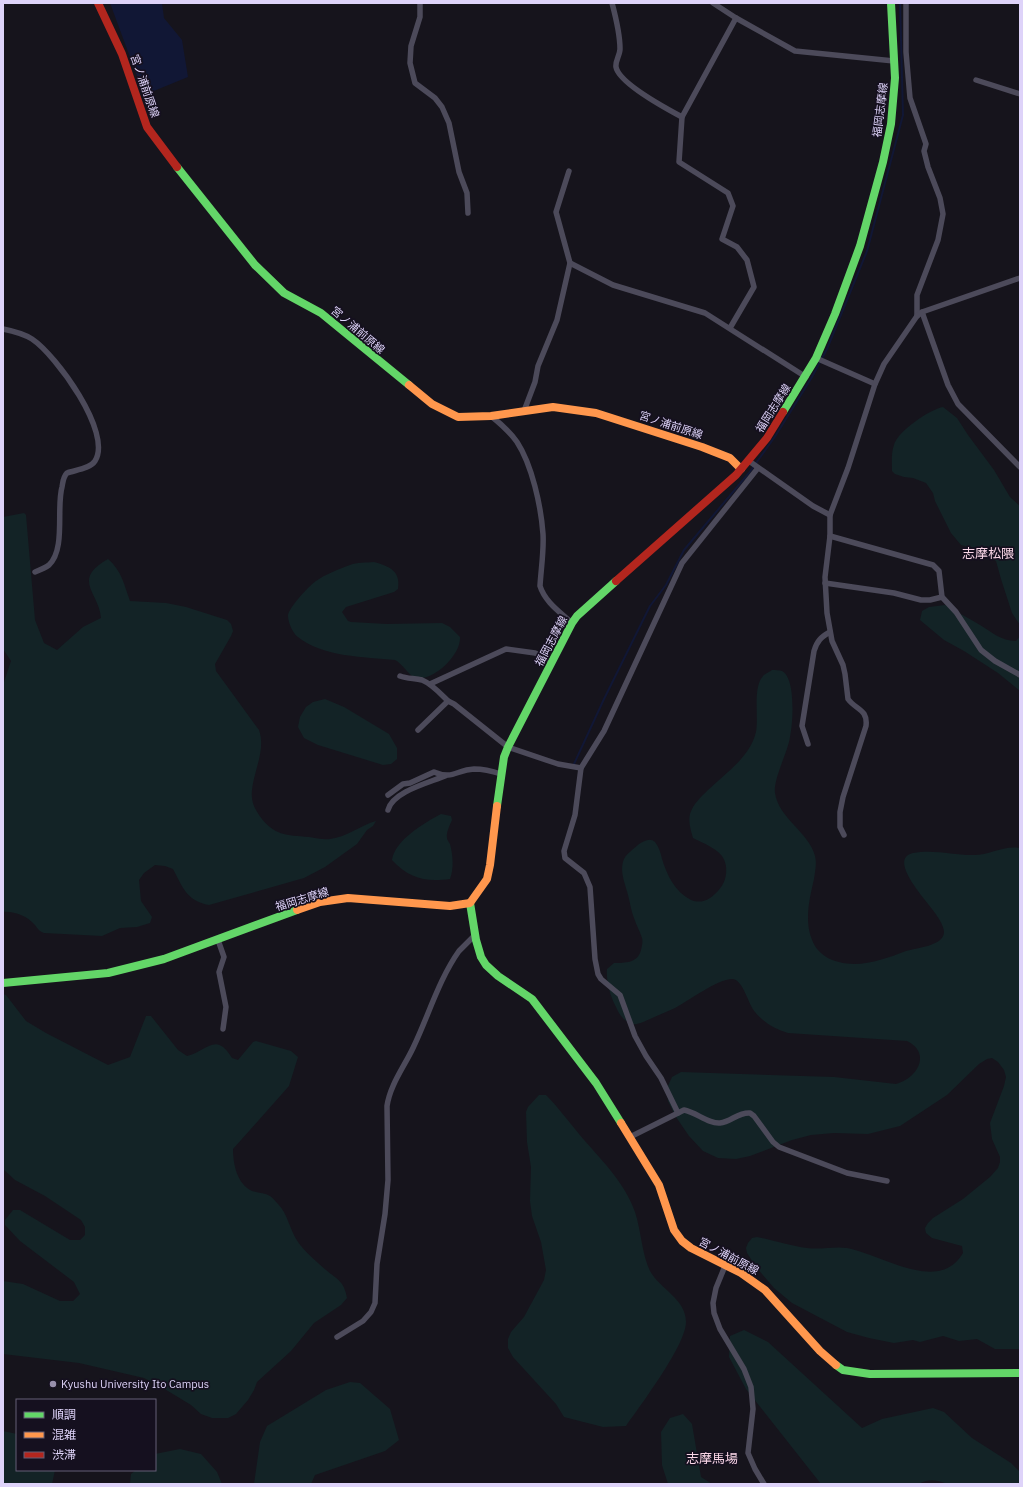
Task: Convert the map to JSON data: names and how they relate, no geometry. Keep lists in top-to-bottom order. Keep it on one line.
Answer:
{"streets":{"main road":["宮ノ浦前原線","福岡志摩線"]},"crossings":[["宮ノ浦前原線","福岡志摩線"]],"districts":["志摩松隈","志摩馬場"],"places":["Kyushu University Ito Campus"],"legend":["順調","混雑","渋滞"]}
